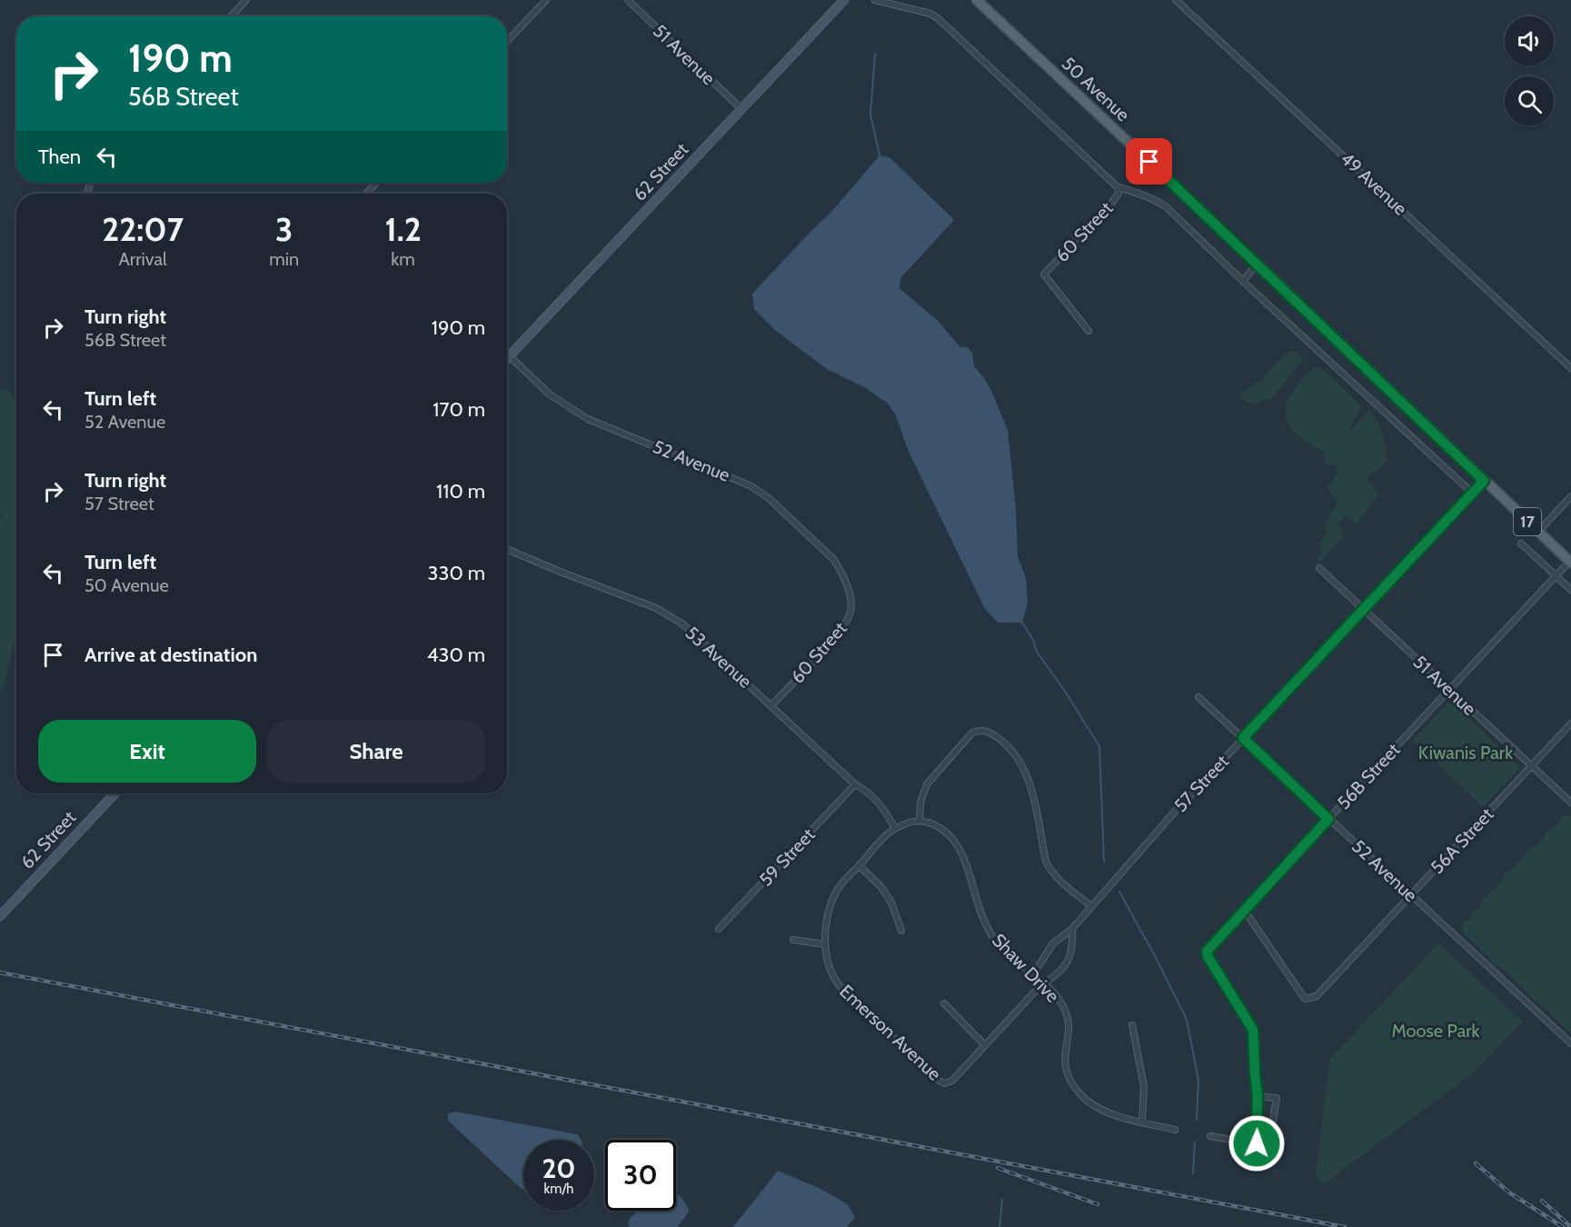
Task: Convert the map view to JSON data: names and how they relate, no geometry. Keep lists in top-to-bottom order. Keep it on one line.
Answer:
{"streets":{"main road":["50 Avenue","62 Street","17"],"street":["51 Avenue","49 Avenue","60 Street","52 Avenue","53 Avenue","56B Street","57 Street","56A Street","59 Street","Shaw Drive","Emerson Avenue"]},"crossings":[["51 Avenue","62 Street"],["51 Avenue","56B Street"],["51 Avenue","57 Street"],["51 Avenue","56A Street"],["50 Avenue","56B Street"],["50 Avenue","57 Street"],["62 Street","52 Avenue"],["60 Street","52 Avenue"],["60 Street","53 Avenue"],["52 Avenue","56B Street"],["52 Avenue","57 Street"],["52 Avenue","56A Street"],["53 Avenue","59 Street"],["53 Avenue","Emerson Avenue"],["56B Street","56A Street"],["57 Street","Shaw Drive"]],"parks":["Kiwanis Park","Moose Park"],"page":{"turn":["190 m","56B Street"],"then":"Then","eta":["22:07","Arrival","3","min","1.2","km"],"list":[{"name":"Turn right","note":"56B Street","value":"190 m"},{"name":"Turn left","note":"52 Avenue","value":"170 m"},{"name":"Turn right","note":"57 Street","value":"110 m"},{"name":"Turn left","note":"50 Avenue","value":"330 m"},{"name":"Arrive at destination","value":"430 m"}],"buttons":["Exit","Share"],"speed":"20 km/h","limit":"30"}}
